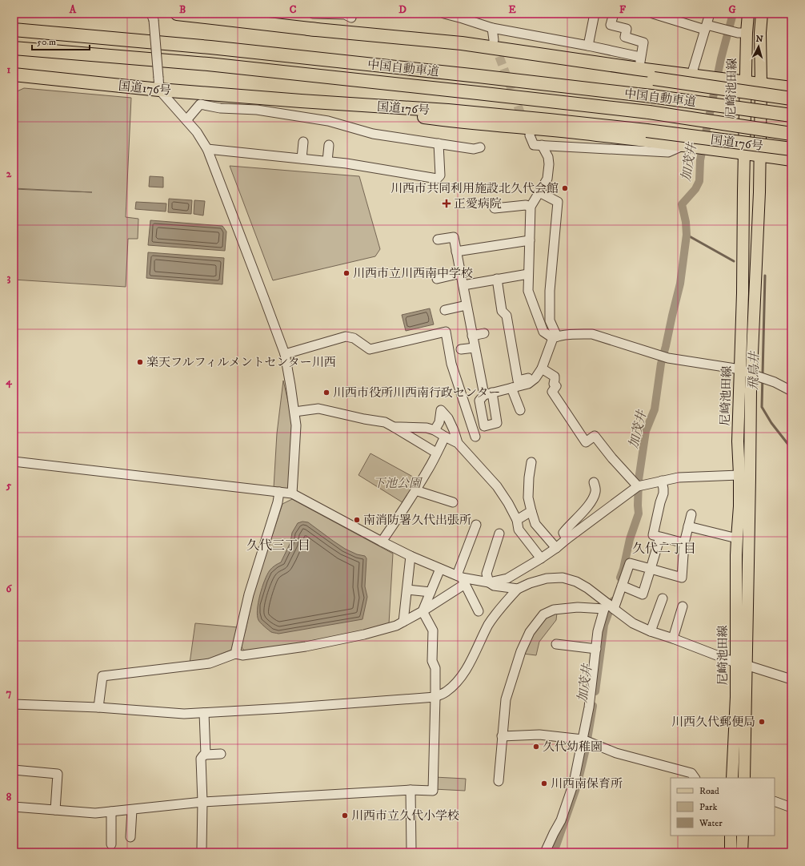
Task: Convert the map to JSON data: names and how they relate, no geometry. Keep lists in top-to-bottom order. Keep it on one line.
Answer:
{"streets":{"highway":["中国自動車道","国道176号"],"main road":["尼崎池田線"]},"districts":["久代三丁目","久代二丁目"],"water":["加茂井","飛鳥井"],"parks":["下池公園"],"places":{"other":["川西市共同利用施設北久代会館","川西市立川西南中学校","楽天フルフィルメントセンター川西","川西市役所川西南行政センター","南消防署久代出張所","川西久代郵便局","久代幼稚園","川西南保育所","川西市立久代小学校"],"health":["正愛病院"]},"legend":["Road","Park","Water"],"scale_bar":"50 m","north":"top","grid":{"columns":["A","B","C","D","E","F","G"],"rows":["1","2","3","4","5","6","7","8"]}}
